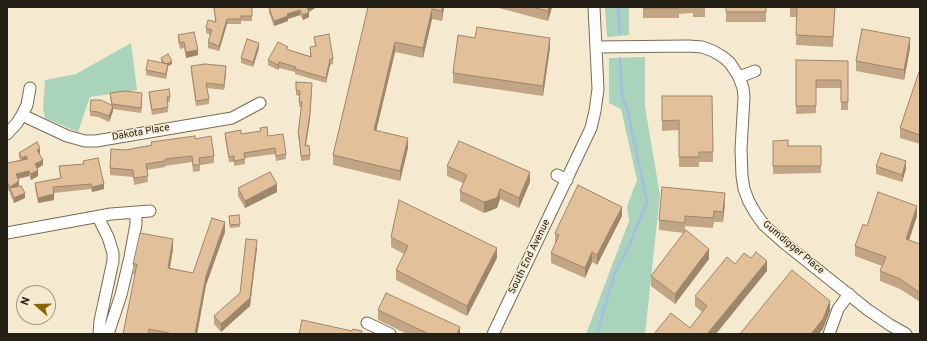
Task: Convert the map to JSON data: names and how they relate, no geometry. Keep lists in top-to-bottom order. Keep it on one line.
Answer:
{"streets":{"street":["Dakota Place","Gumdigger Place","South End Avenue"]},"crossings":[["Gumdigger Place","South End Avenue"]],"north":"left"}
